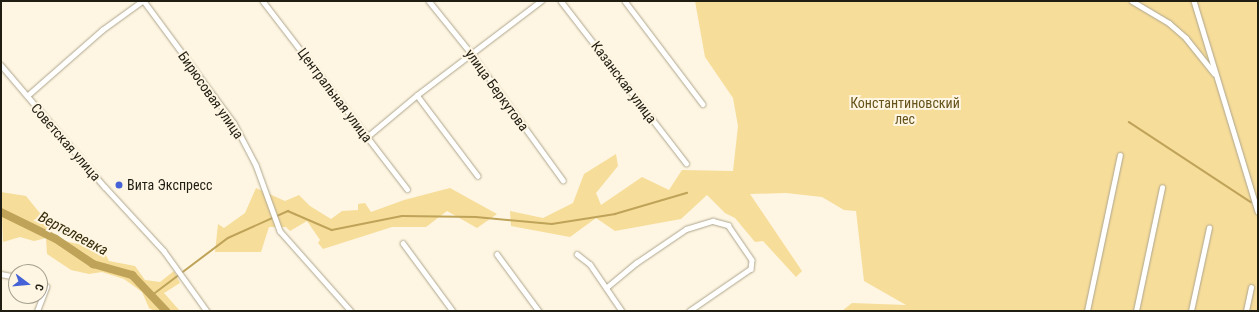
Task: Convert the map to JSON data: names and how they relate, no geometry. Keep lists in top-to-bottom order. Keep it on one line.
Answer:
{"streets":{"street":["Казанская улица","улица Беркутова","Бирюсовая улица","Центральная улица","Советская улица"]},"water":["Вертелеевка"],"parks":["Константиновский лес"],"places":["Вита Экспресс"],"north":"right"}
